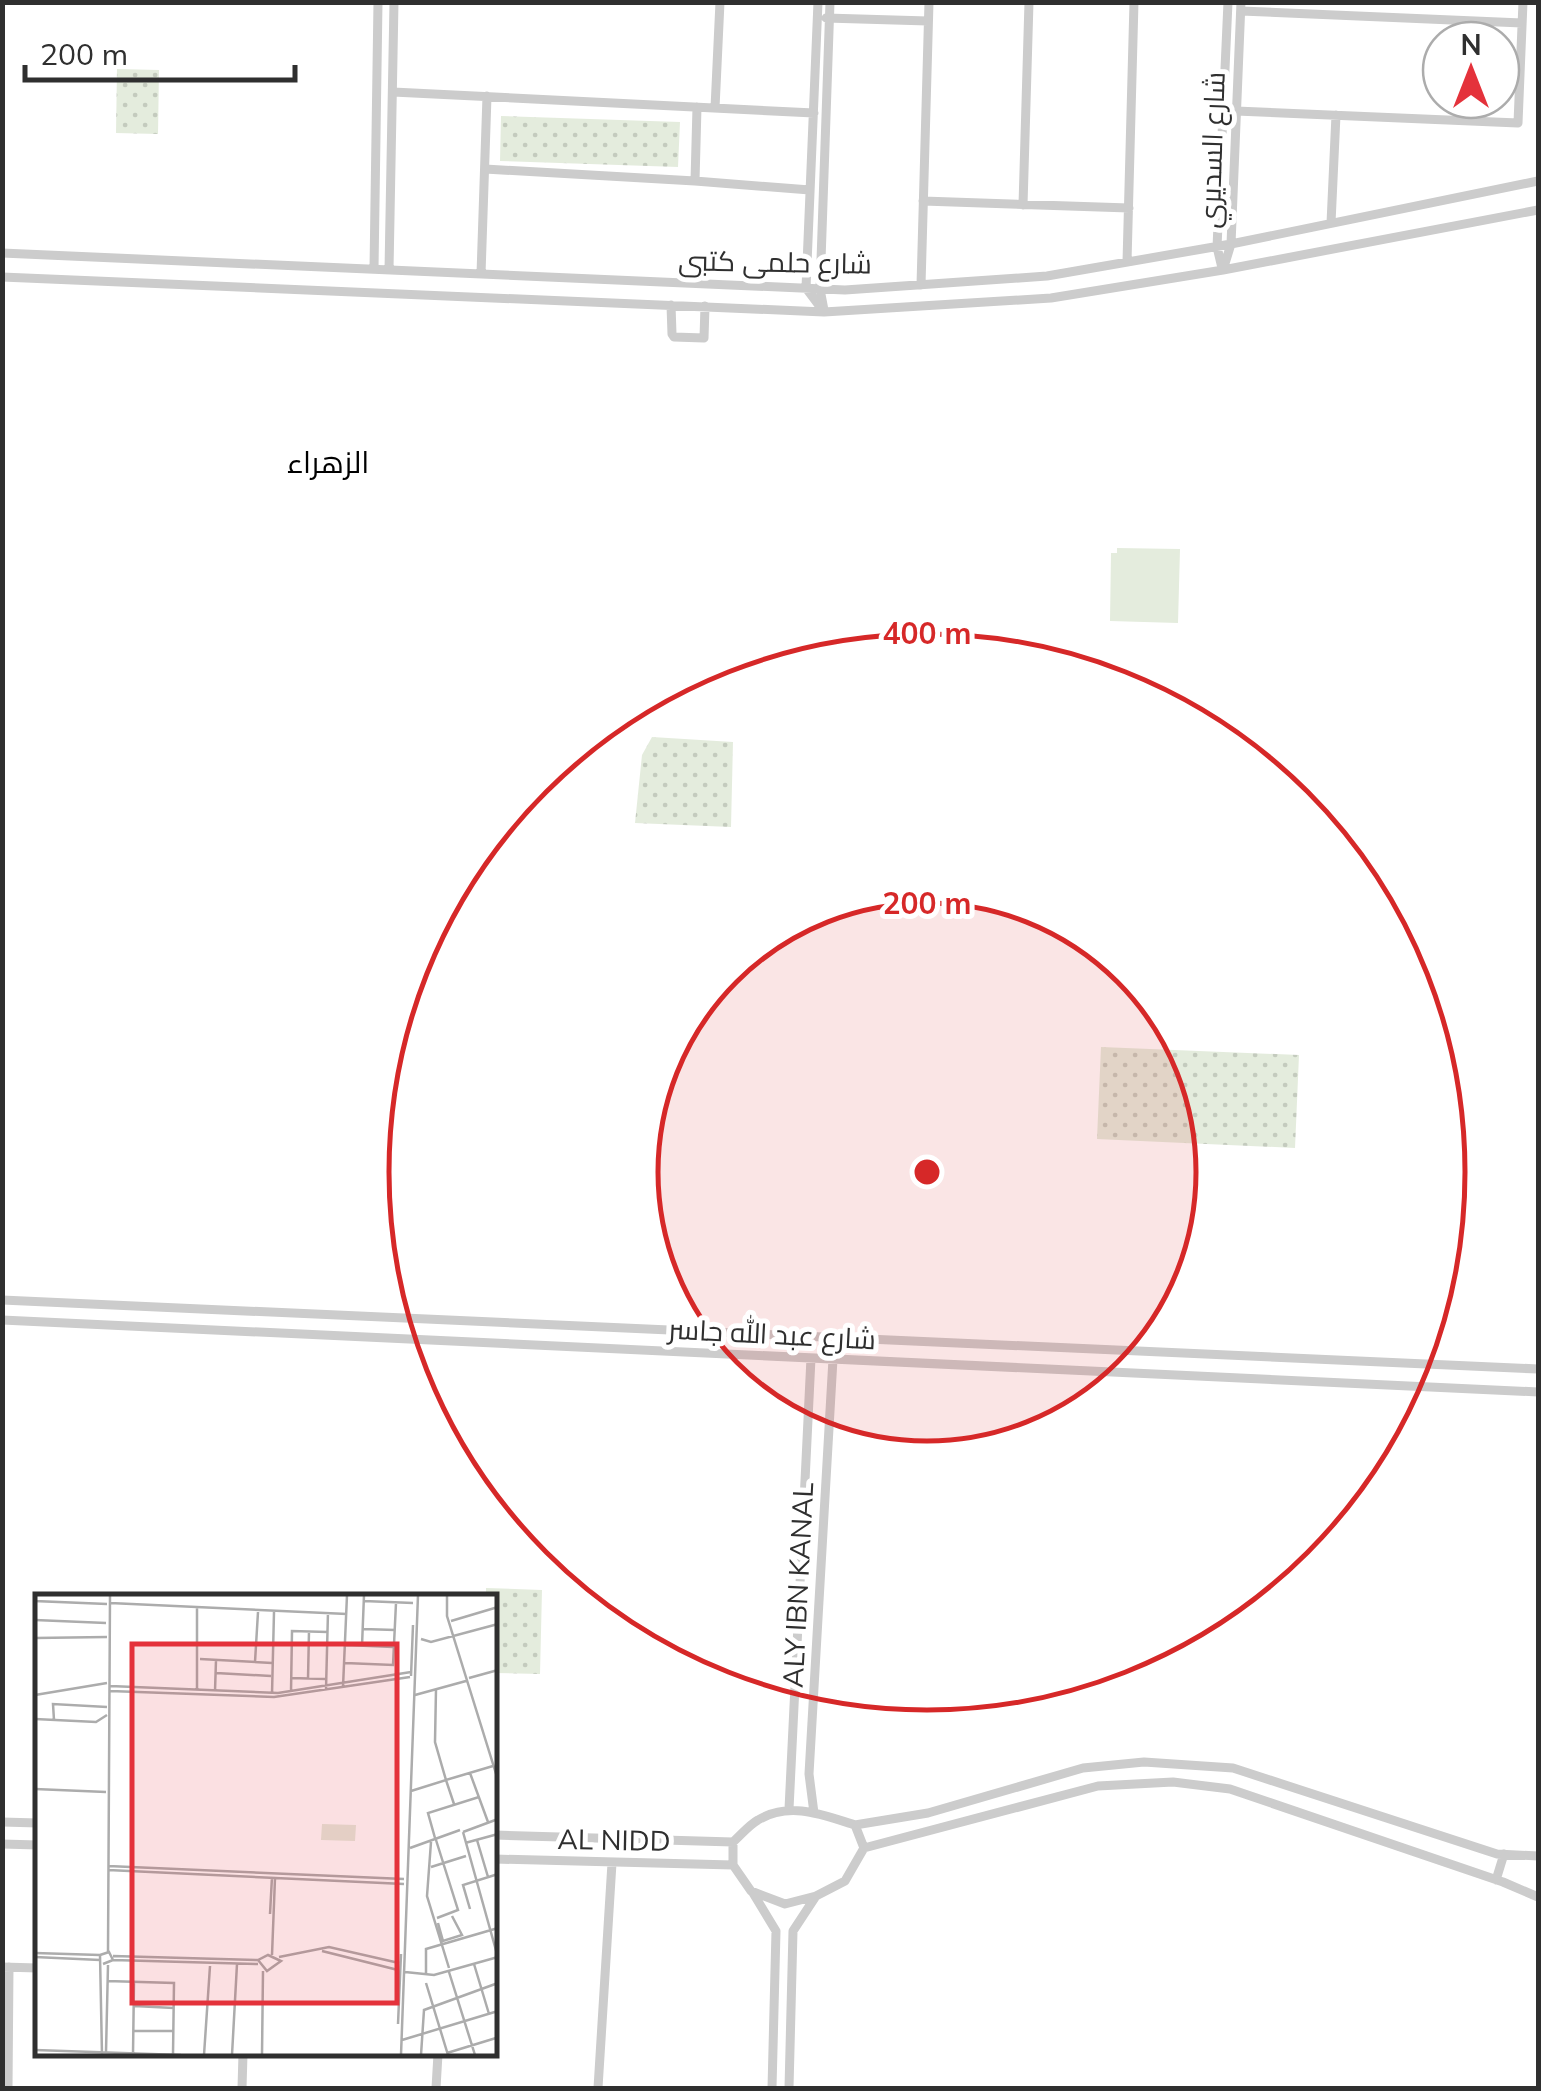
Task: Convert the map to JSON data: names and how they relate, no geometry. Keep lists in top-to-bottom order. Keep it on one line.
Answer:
{"streets":{"street":["شارع السديري","شارع حلمى كتبى","شارع عبد الله جاسر","ALY IBN KANAL","AL NIDD"]},"crossings":[["شارع السديري","شارع حلمى كتبى"],["شارع عبد الله جاسر","ALY IBN KANAL"],["ALY IBN KANAL","AL NIDD"]],"districts":["الزهراء"],"scale_bar":"200 m","north":"top","rings":["400 m","200 m"]}
